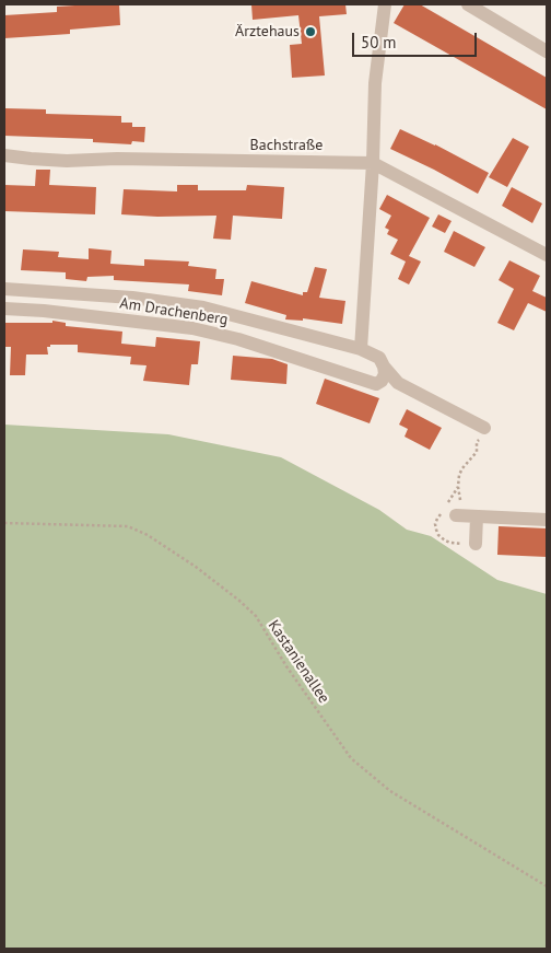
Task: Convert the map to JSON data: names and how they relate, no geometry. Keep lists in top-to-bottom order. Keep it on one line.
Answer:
{"streets":{"street":["Bachstraße","Am Drachenberg"],"path":["Kastanienallee"]},"places":["Ärztehaus"],"scale_bar":"50 m"}
